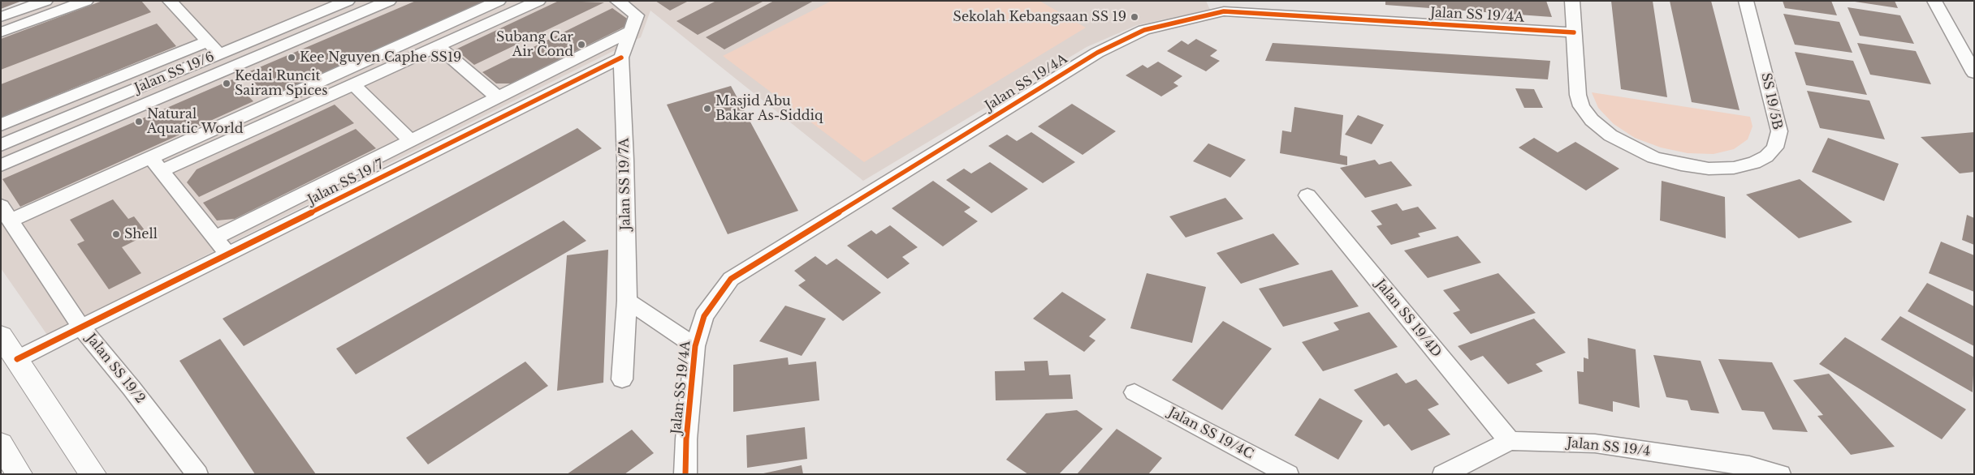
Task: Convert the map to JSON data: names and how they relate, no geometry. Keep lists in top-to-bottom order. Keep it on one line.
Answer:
{"streets":{"street":["Jalan SS 19/4A","Jalan SS 19/6","SS 19/5B","Jalan SS 19/7","Jalan SS 19/7A","Jalan SS 19/4D","Jalan SS 19/2","Jalan SS 19/4C","Jalan SS 19/4"]},"crossings":[["Jalan SS 19/4A","SS 19/5B"],["Jalan SS 19/7","Jalan SS 19/7A"],["Jalan SS 19/7","Jalan SS 19/2"],["Jalan SS 19/4D","Jalan SS 19/4"]],"places":["Sekolah Kebangsaan SS 19","Subang Car Air Cond","Kee Nguyen Caphe SS19","Kedai Runcit Sairam Spices","Masjid Abu Bakar As-Siddiq","Natural Aquatic World","Shell"]}
